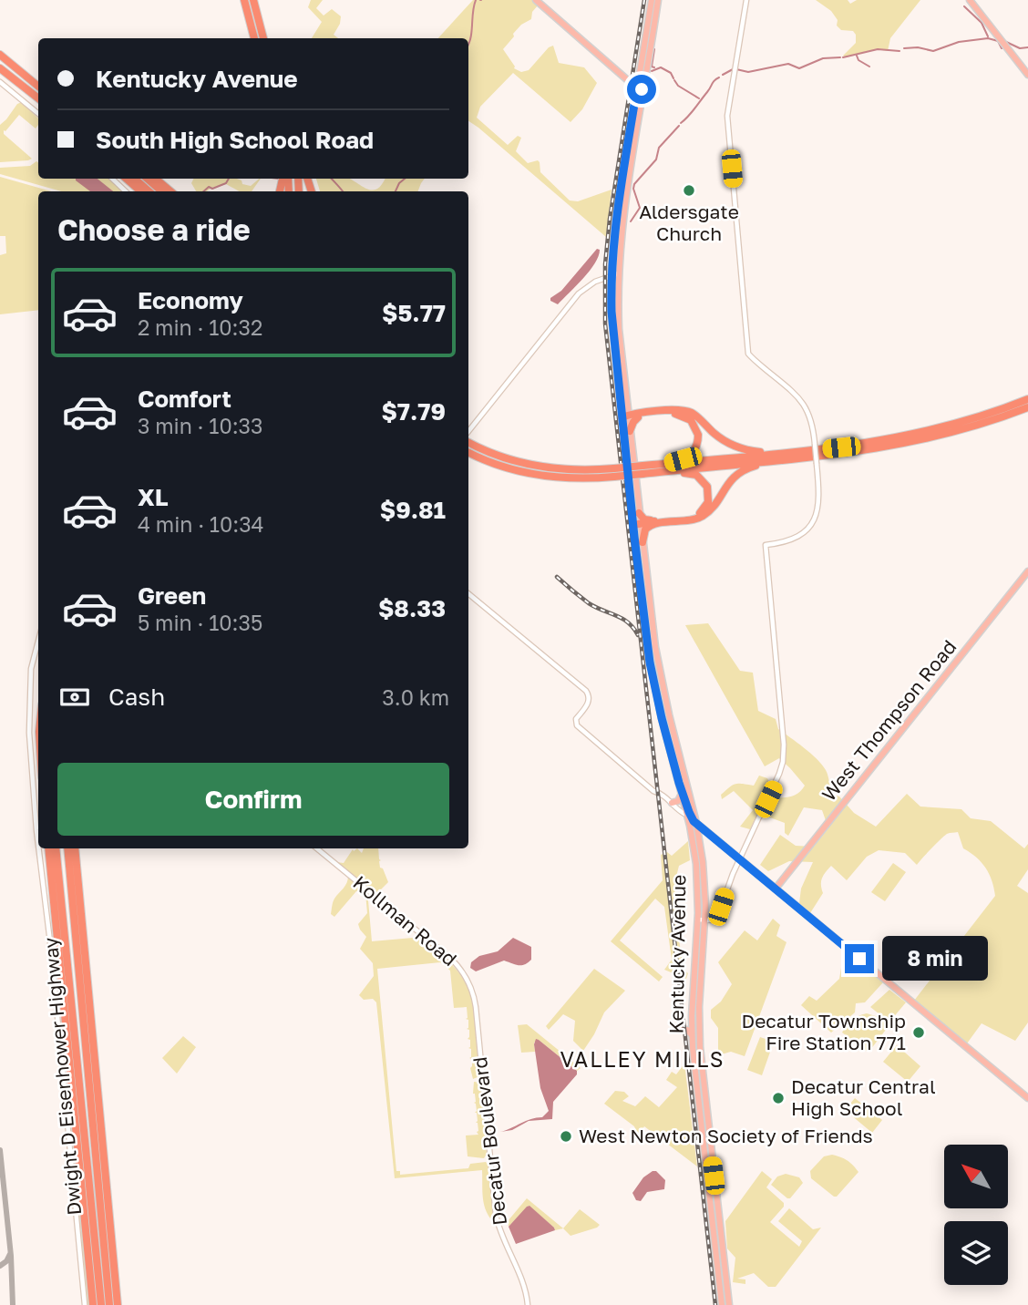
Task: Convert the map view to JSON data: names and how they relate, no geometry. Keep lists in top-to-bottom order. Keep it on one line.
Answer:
{"streets":{"highway":["Dwight D Eisenhower Highway"],"main road":["West Thompson Road","Kentucky Avenue"],"street":["Kollman Road","Decatur Boulevard"]},"crossings":[["Kollman Road","Decatur Boulevard"]],"districts":["VALLEY MILLS"],"places":["Aldersgate Church","Decatur Township Fire Station 771","Decatur Central High School","West Newton Society of Friends"],"north":"top left","page":{"banner":["Kentucky Avenue","South High School Road"],"heading":"Choose a ride","list":[{"name":"Economy","note":"2 min · 10:32","value":"$5.77"},{"name":"Comfort","note":"3 min · 10:33","value":"$7.79"},{"name":"XL","note":"4 min · 10:34","value":"$9.81"},{"name":"Green","note":"5 min · 10:35","value":"$8.33"}],"pay":["Cash","3.0 km"],"buttons":"Confirm","bubble":"8 min"}}
